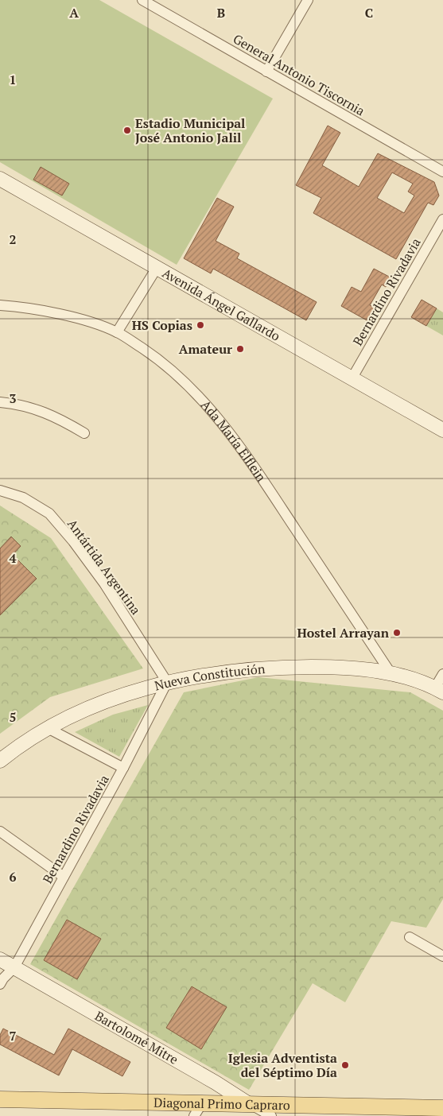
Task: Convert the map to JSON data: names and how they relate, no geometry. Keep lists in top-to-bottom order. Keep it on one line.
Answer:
{"streets":{"main road":["Diagonal Primo Capraro"],"street":["General Antonio Tiscornia","Bernardino Rivadavia","Avenida Ángel Gallardo","Ada María Elflein","Antártida Argentina","Nueva Constitución","Bartolomé Mitre"]},"crossings":[["Bernardino Rivadavia","Avenida Ángel Gallardo"],["Bernardino Rivadavia","Antártida Argentina"],["Bernardino Rivadavia","Nueva Constitución"],["Bernardino Rivadavia","Bartolomé Mitre"],["Ada María Elflein","Nueva Constitución"],["Antártida Argentina","Nueva Constitución"],["Bartolomé Mitre","Diagonal Primo Capraro"]],"places":["Estadio Municipal José Antonio Jalil","HS Copias","Amateur","Hostel Arrayan","Iglesia Adventista del Séptimo Día"],"grid":{"columns":["A","B","C"],"rows":["1","2","3","4","5","6","7"]}}
